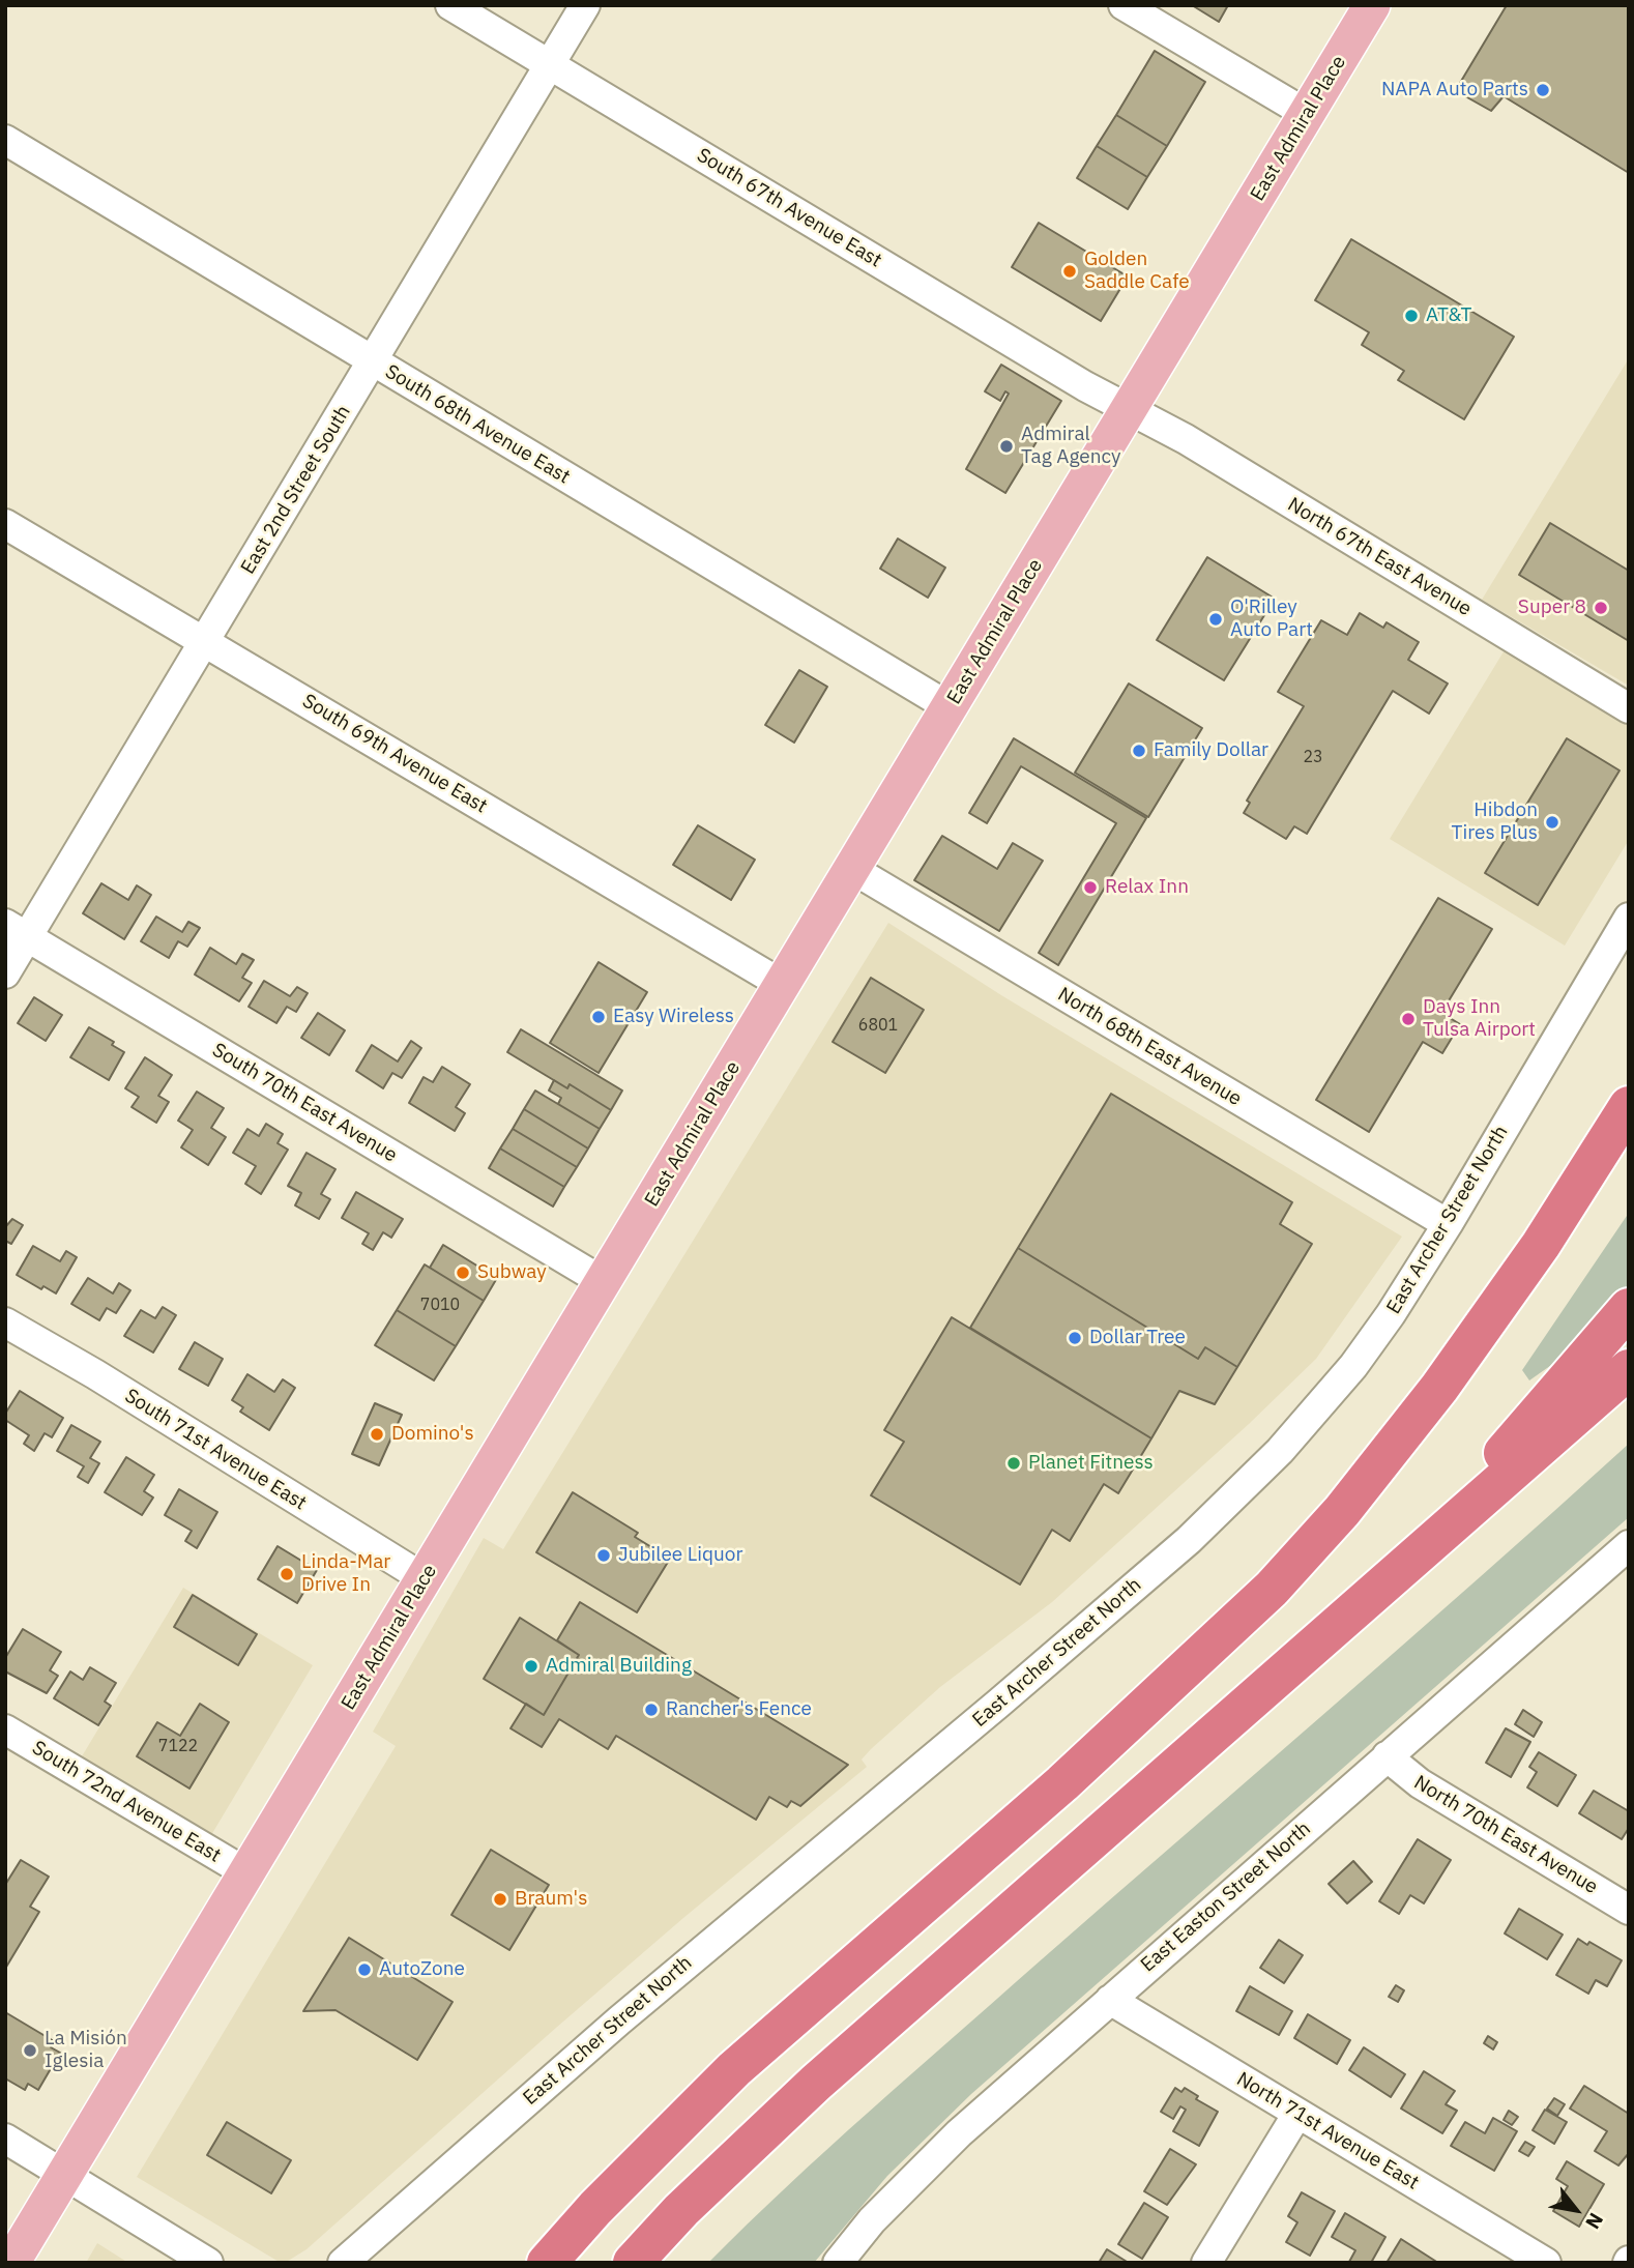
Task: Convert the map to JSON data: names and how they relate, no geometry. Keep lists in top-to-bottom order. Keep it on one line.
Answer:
{"streets":{"main road":["East Admiral Place"],"street":["South 67th Avenue East","South 68th Avenue East","East 2nd Street South","North 67th East Avenue","South 69th Avenue East","North 68th East Avenue","South 70th East Avenue","East Archer Street North","South 71st Avenue East","South 72nd Avenue East","North 70th East Avenue","East Easton Street North","North 71st Avenue East"]},"crossings":[["East Admiral Place","South 67th Avenue East"],["East Admiral Place","South 68th Avenue East"],["East Admiral Place","North 67th East Avenue"],["East Admiral Place","South 69th Avenue East"],["East Admiral Place","North 68th East Avenue"],["East Admiral Place","South 70th East Avenue"],["East Admiral Place","South 71st Avenue East"],["East Admiral Place","South 72nd Avenue East"],["South 67th Avenue East","East 2nd Street South"],["South 67th Avenue East","North 67th East Avenue"],["South 68th Avenue East","East 2nd Street South"],["East 2nd Street South","South 69th Avenue East"],["East 2nd Street South","South 70th East Avenue"],["North 68th East Avenue","East Archer Street North"],["North 70th East Avenue","East Easton Street North"],["East Easton Street North","North 71st Avenue East"]],"places":["NAPA Auto Parts","Golden Saddle Cafe","AT&T","Admiral Tag Agency","Super 8","O'Rilley Auto Part","Family Dollar","Hibdon Tires Plus","Relax Inn","Easy Wireless","Days Inn Tulsa Airport","Subway","Dollar Tree","Domino's","Planet Fitness","Jubilee Liquor","Linda-Mar Drive In","Admiral Building","Rancher's Fence","Braum's","AutoZone","La Misión Iglesia"],"house_numbers":["23","6801","7010","7122"],"north":"bottom right"}
